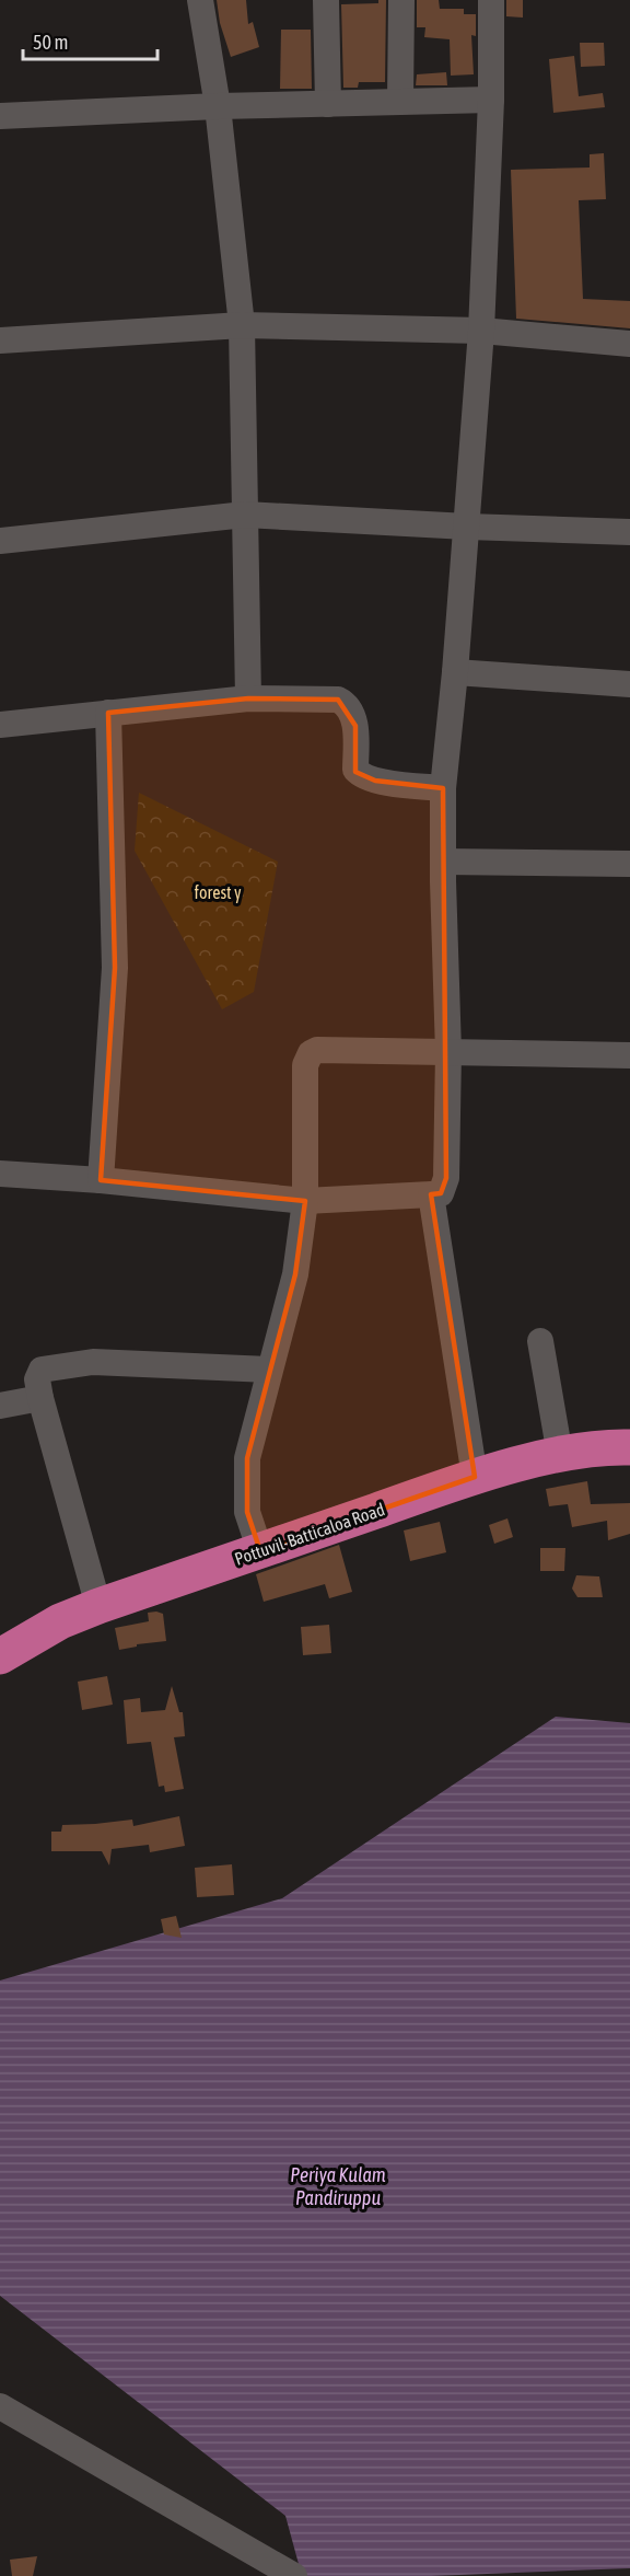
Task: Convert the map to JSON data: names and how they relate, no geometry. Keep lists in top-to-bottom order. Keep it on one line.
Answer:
{"streets":{"highway":["Pottuvil-Batticaloa Road"]},"water":["Periya Kulam Pandiruppu"],"parks":["forest y"],"scale_bar":"50 m"}
